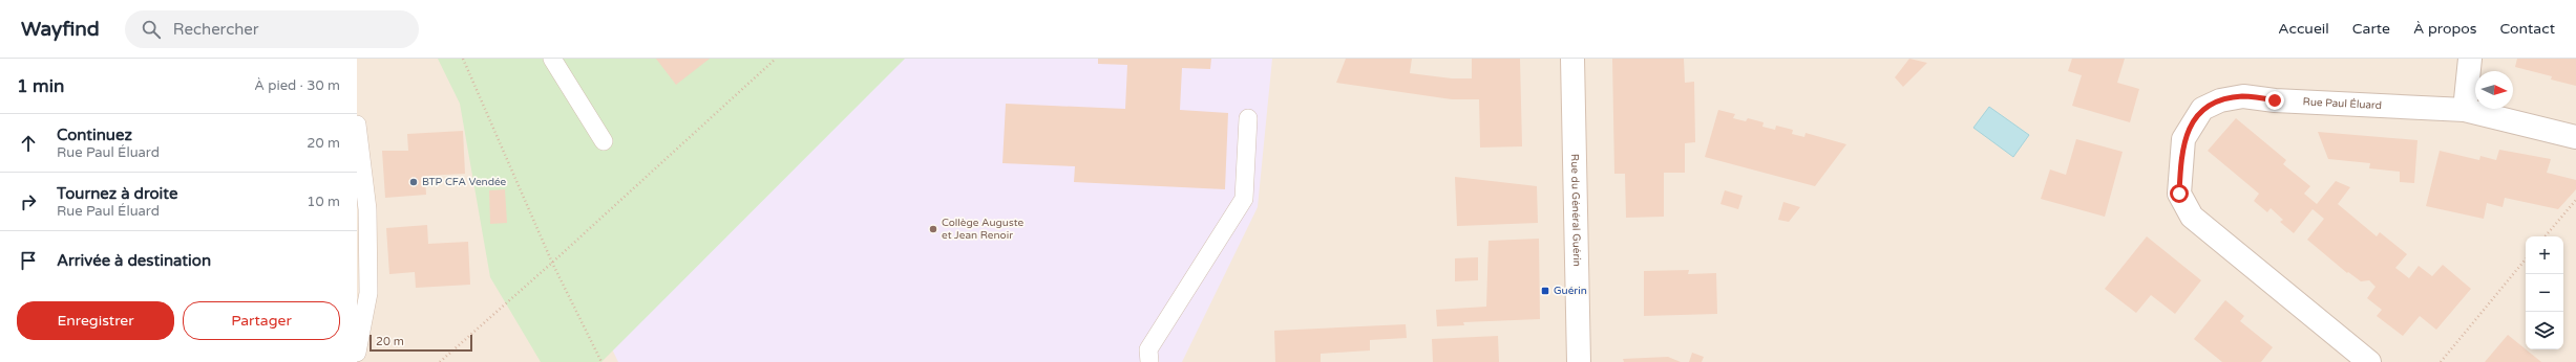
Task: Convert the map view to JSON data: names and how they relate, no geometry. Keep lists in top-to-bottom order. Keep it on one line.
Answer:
{"streets":{"street":["Rue Paul Éluard","Rue du Général Guérin"]},"places":{"other":["BTP CFA Vendée","Collège Auguste et Jean Renoir"],"transit":["Guérin"]},"scale_bar":"20 m","north":"right","page":{"header":"Wayfind","search":"Rechercher","nav":["Accueil","Carte","À propos","Contact"],"heading":["1 min","À pied · 30 m"],"list":[["Continuez","Rue Paul Éluard","20 m"],["Tournez à droite","Rue Paul Éluard","10 m"],"Arrivée à destination"],"map_buttons":["+","−"],"buttons":["Enregistrer","Partager"],"scale":"20 m"}}
